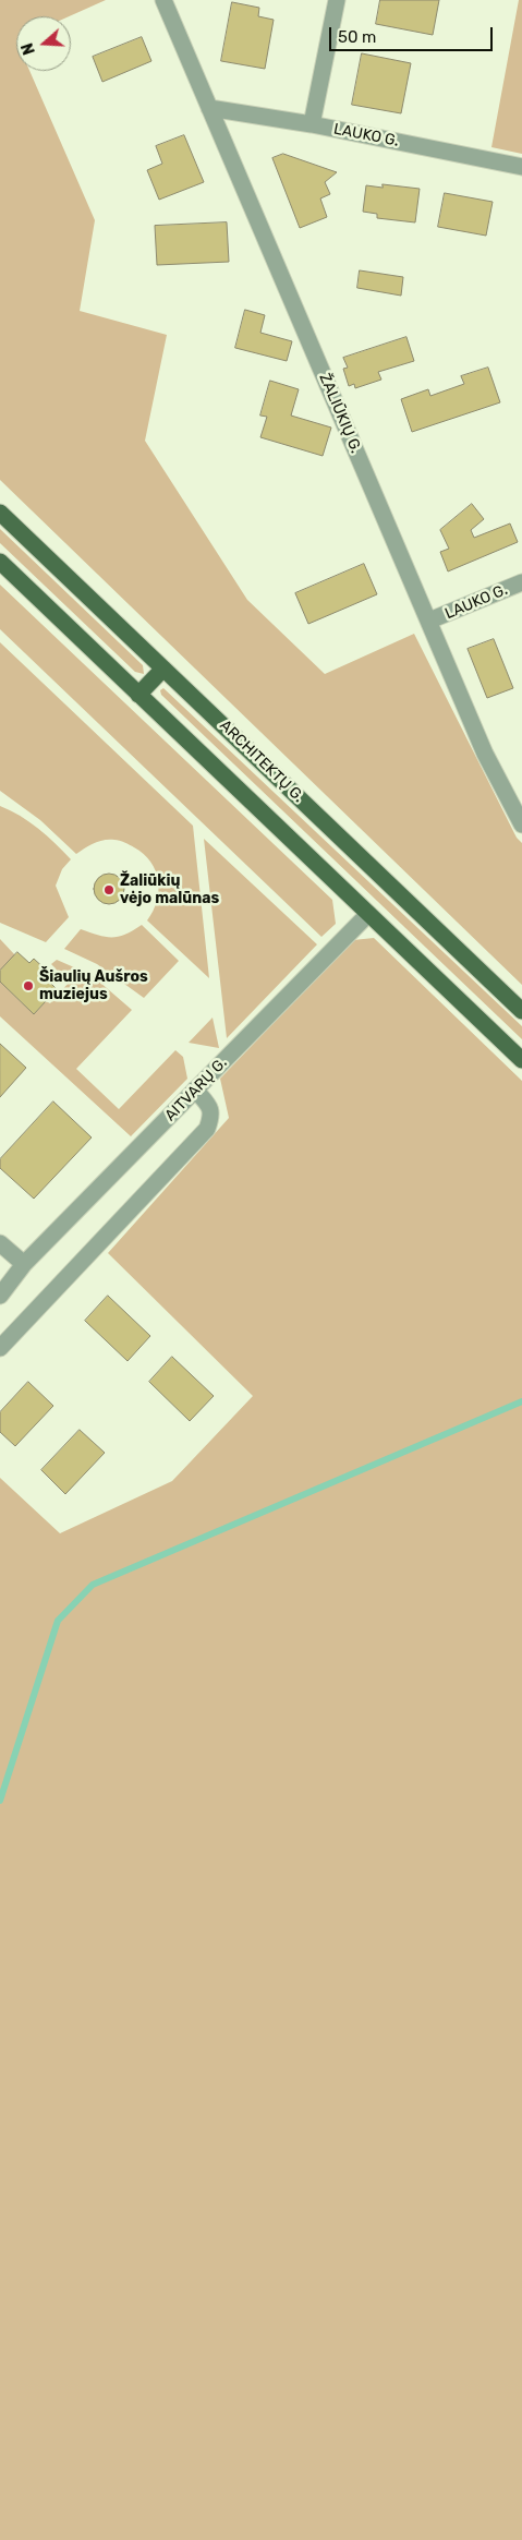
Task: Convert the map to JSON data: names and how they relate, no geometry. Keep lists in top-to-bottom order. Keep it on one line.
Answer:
{"streets":{"main road":["ARCHITEKTŲ G."],"street":["LAUKO G.","ŽALIŪKIŲ G.","AITVARŲ G."]},"crossings":[["LAUKO G.","ŽALIŪKIŲ G."]],"places":["Žaliūkių vėjo malūnas","Šiaulių Aušros muziejus"],"scale_bar":"50 m","north":"left"}
